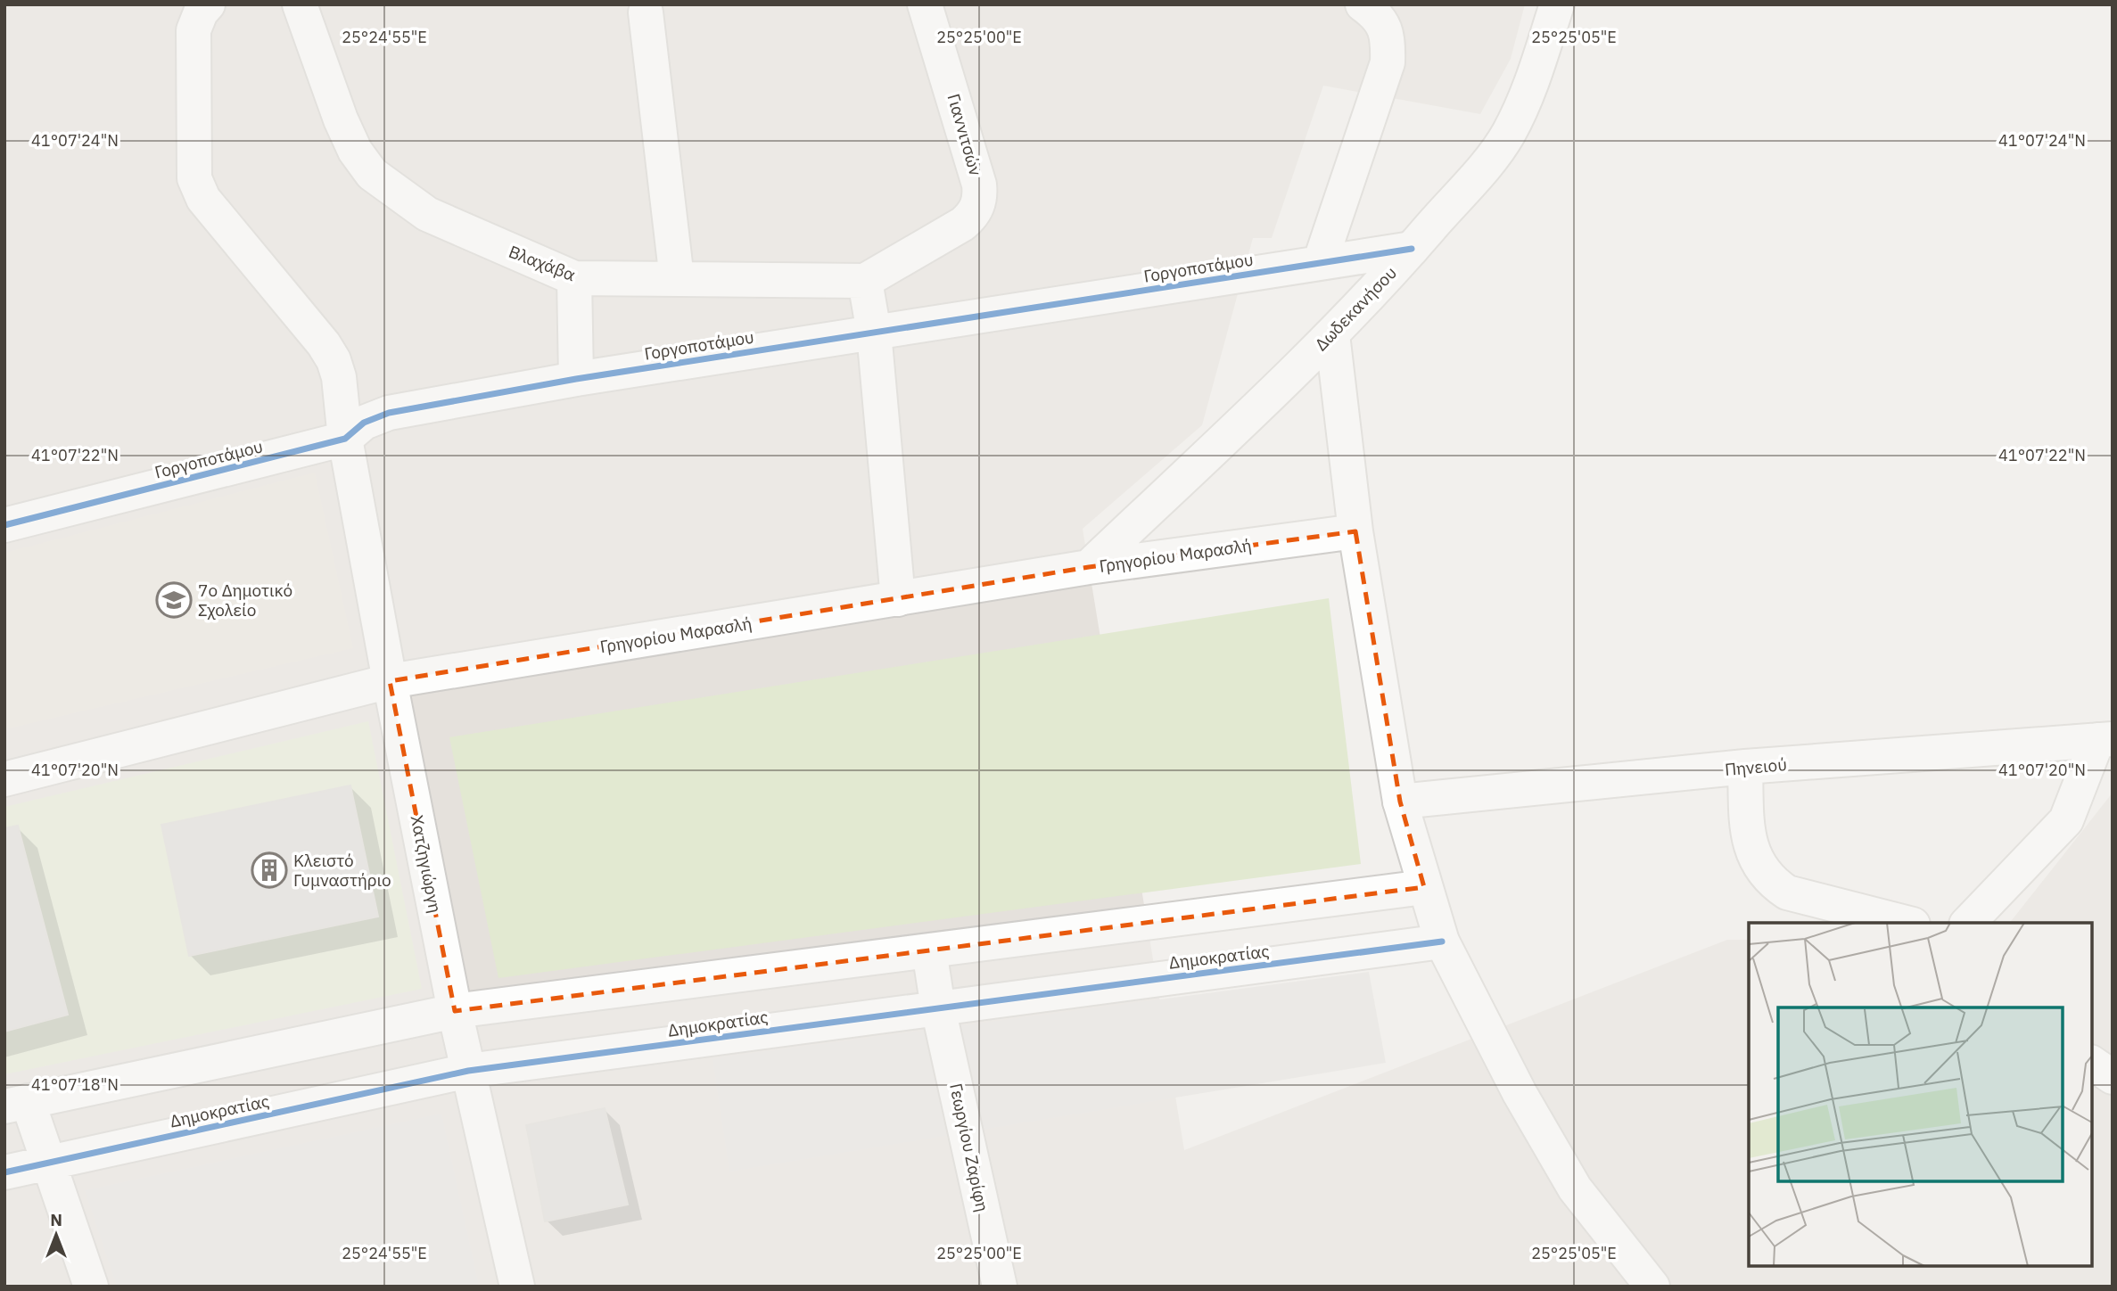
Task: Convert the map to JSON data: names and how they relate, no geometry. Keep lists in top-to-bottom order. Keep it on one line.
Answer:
{"streets":{"street":["Γιαννιτσών","Βλαχάβα","Γοργοποτάμου","Δωδεκανήσου","Γρηγορίου Μαρασλή","Πηνειού","Χατζηγιώργη","Δημοκρατίας","Γεωργίου Ζαρίφη"]},"crossings":[["Γιαννιτσών","Βλαχάβα"],["Γοργοποτάμου","Δωδεκανήσου"],["Γοργοποτάμου","Χατζηγιώργη"],["Δωδεκανήσου","Γρηγορίου Μαρασλή"],["Γρηγορίου Μαρασλή","Χατζηγιώργη"],["Χατζηγιώργη","Δημοκρατίας"],["Δημοκρατίας","Γεωργίου Ζαρίφη"]],"places":{"school or university":["7ο Δημοτικό Σχολείο"],"building":["Κλειστό Γυμναστήριο"]},"north":"top","coordinates":["25°24'55\"E","25°25'00\"E","25°25'05\"E","41°07'24\"N","41°07'22\"N","41°07'20\"N","41°07'18\"N"]}
